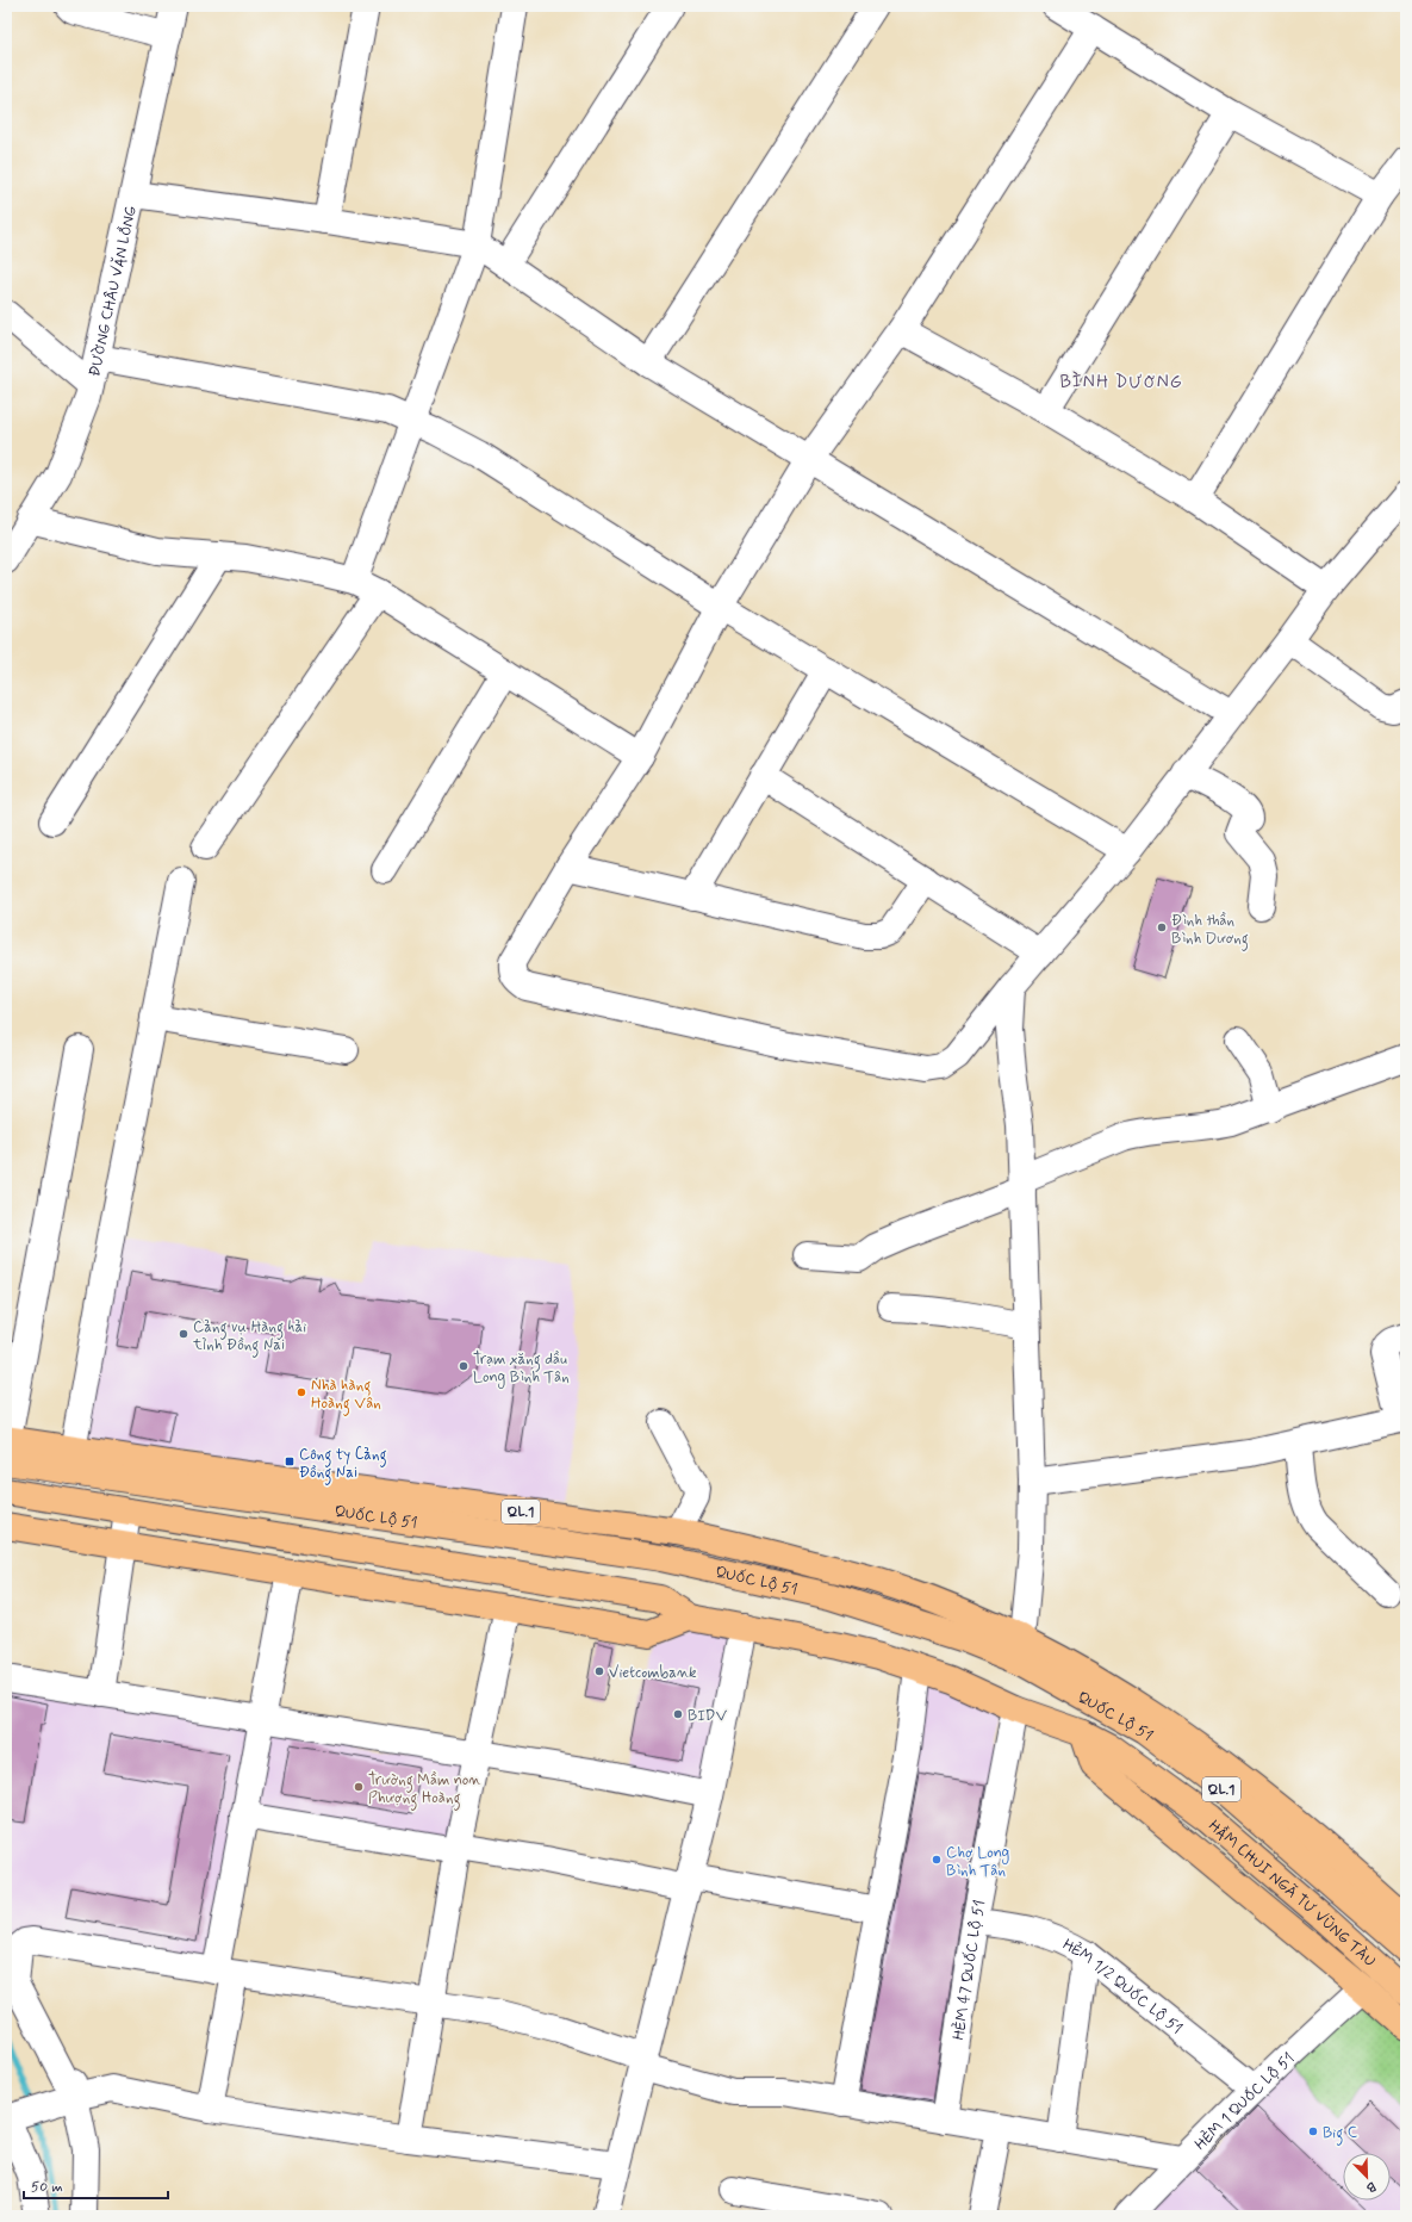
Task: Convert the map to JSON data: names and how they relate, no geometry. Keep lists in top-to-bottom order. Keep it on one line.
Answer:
{"streets":{"main road":["QL.1","QUỐC LỘ 51","HẦM CHUI NGÃ TƯ VŨNG TÀU"],"street":["ĐƯỜNG CHÂU VĂN LỒNG","HẺM 47 QUỐC LỘ 51","HẺM 1/2 QUỐC LỘ 51","HẺM 1 QUỐC LỘ 51"]},"crossings":[["QUỐC LỘ 51","HẦM CHUI NGÃ TƯ VŨNG TÀU"],["QUỐC LỘ 51","HẺM 47 QUỐC LỘ 51"],["QUỐC LỘ 51","HẺM 1 QUỐC LỘ 51"],["HẺM 47 QUỐC LỘ 51","HẺM 1/2 QUỐC LỘ 51"],["HẺM 1/2 QUỐC LỘ 51","HẺM 1 QUỐC LỘ 51"]],"districts":["BÌNH DƯƠNG"],"places":{"other":["Đình thần Bình Dương","Cảng vụ Hàng hải tỉnh Đồng Nai","Trạm xăng dầu Long Bình Tân","Nhà hàng Hoàng Vân","Vietcombank","BIDV","Trường Mầm non Phượng Hoàng","Chợ Long Bình Tân","Big C"],"transit":["Công ty Cảng Đồng Nai"]},"scale_bar":"50 m","north":"bottom right"}
